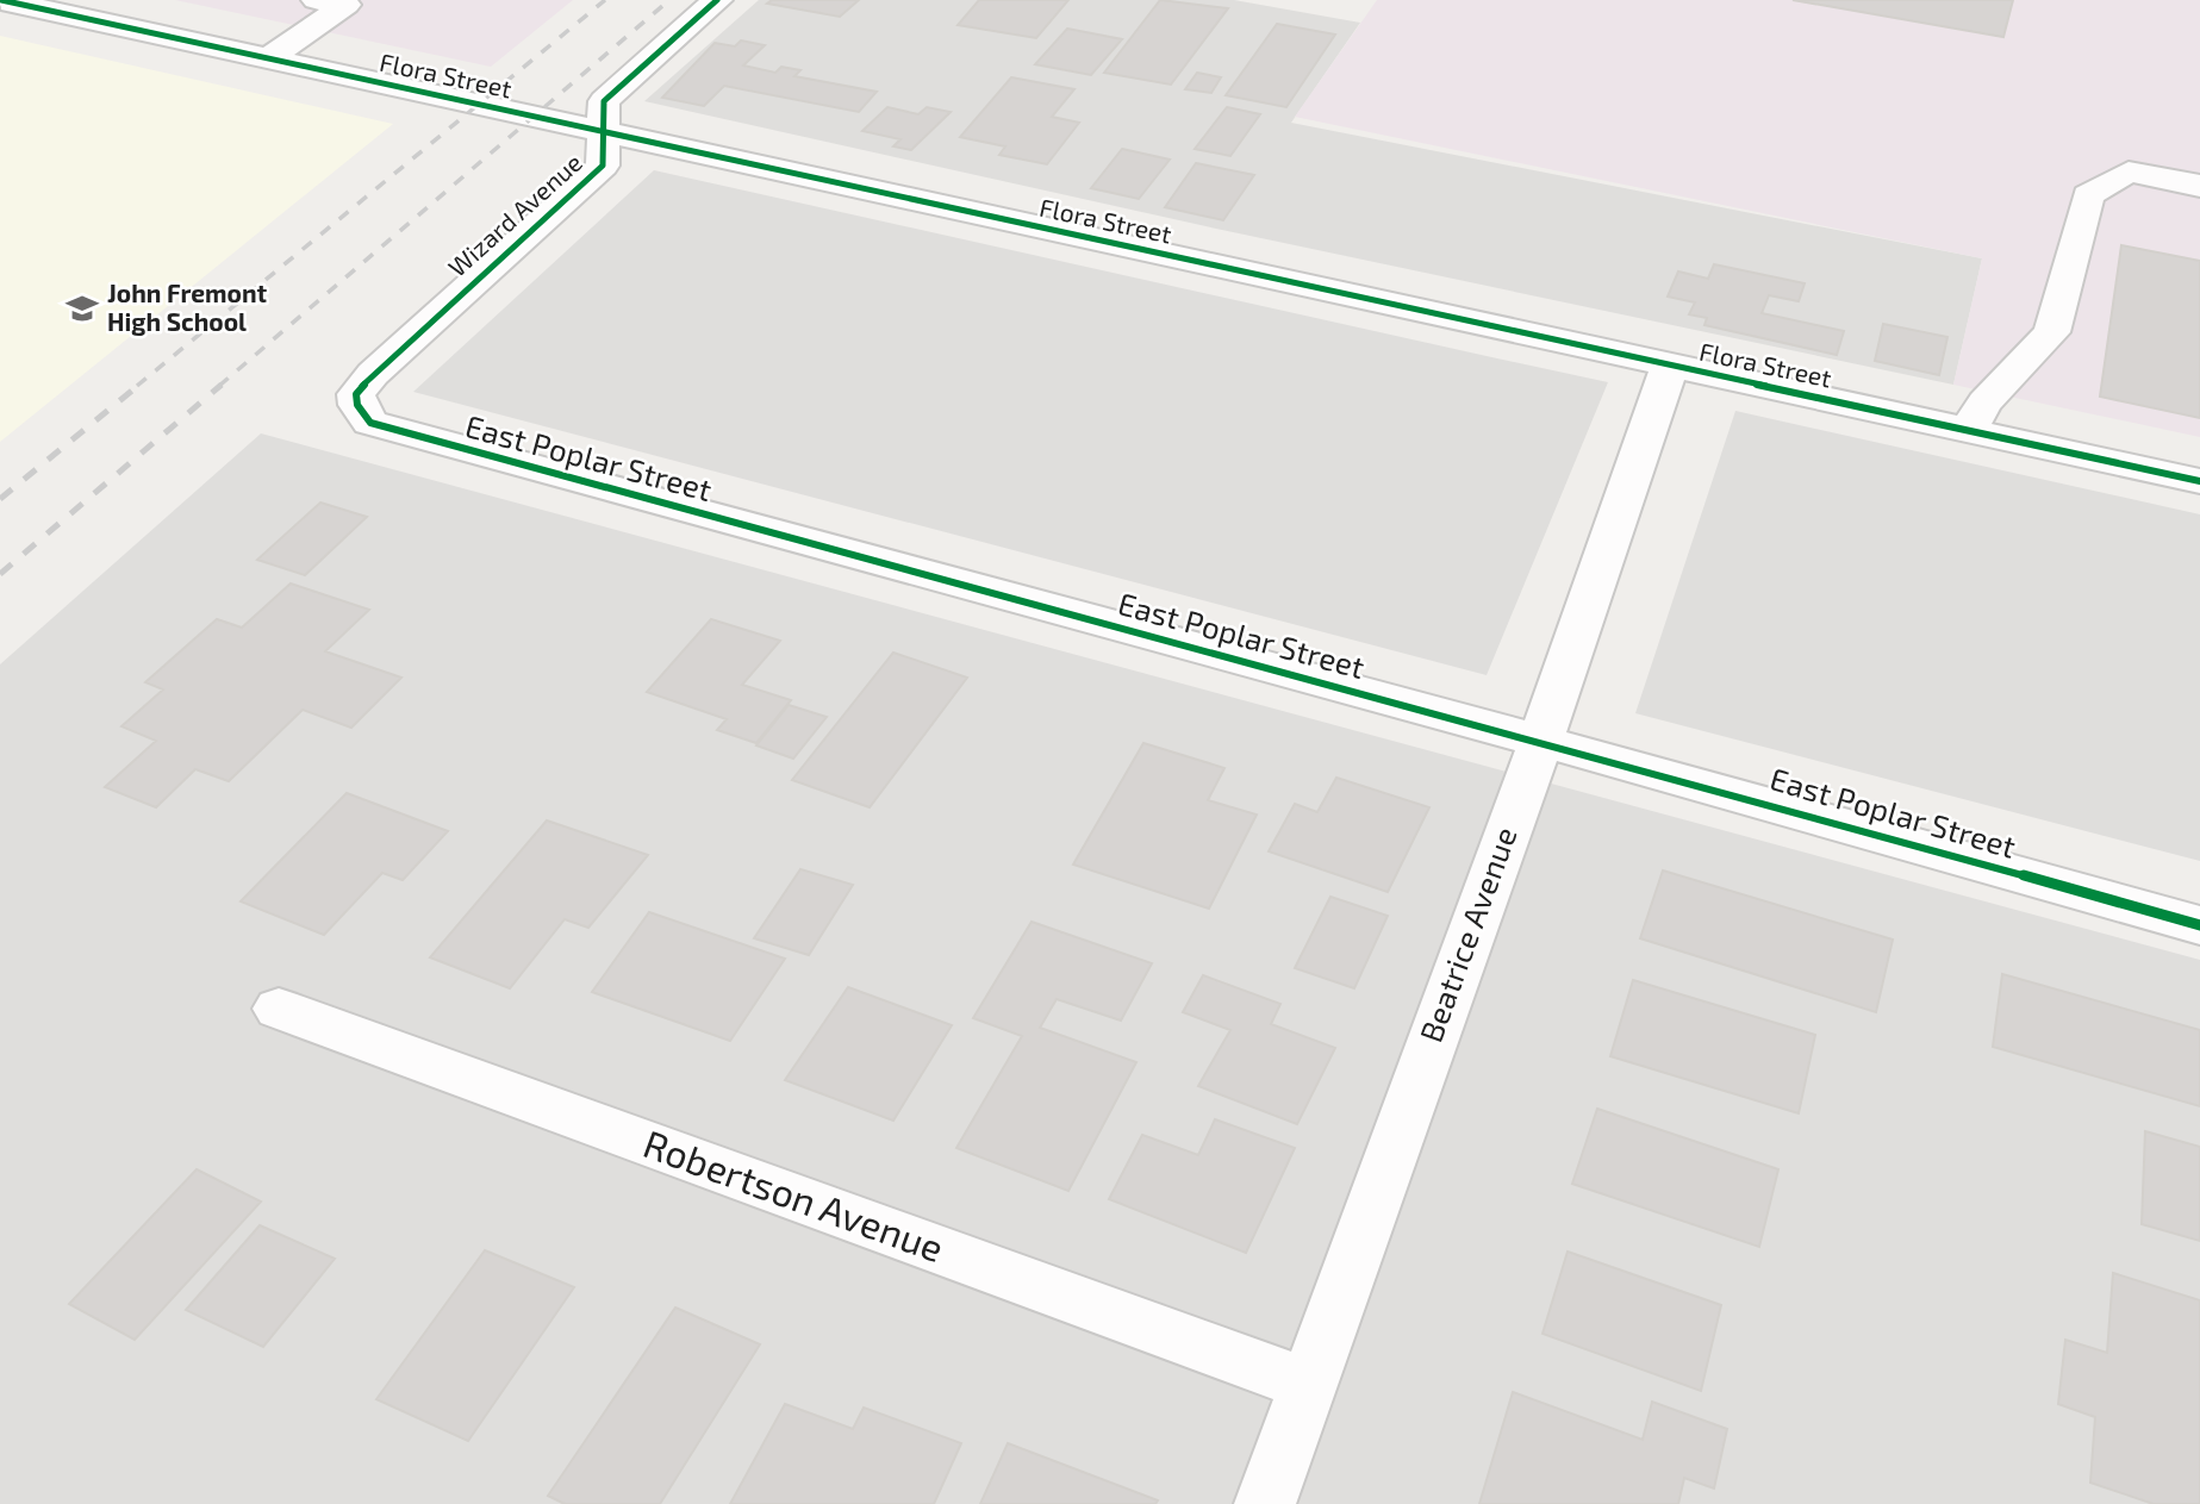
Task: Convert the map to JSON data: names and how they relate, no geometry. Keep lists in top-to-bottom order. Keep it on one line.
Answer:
{"streets":{"street":["Flora Street","Wizard Avenue","East Poplar Street","Beatrice Avenue","Robertson Avenue"]},"crossings":[["Flora Street","Wizard Avenue"],["Flora Street","Beatrice Avenue"],["Wizard Avenue","East Poplar Street"],["East Poplar Street","Beatrice Avenue"],["Beatrice Avenue","Robertson Avenue"]],"places":{"school or university":["John Fremont High School"]}}
